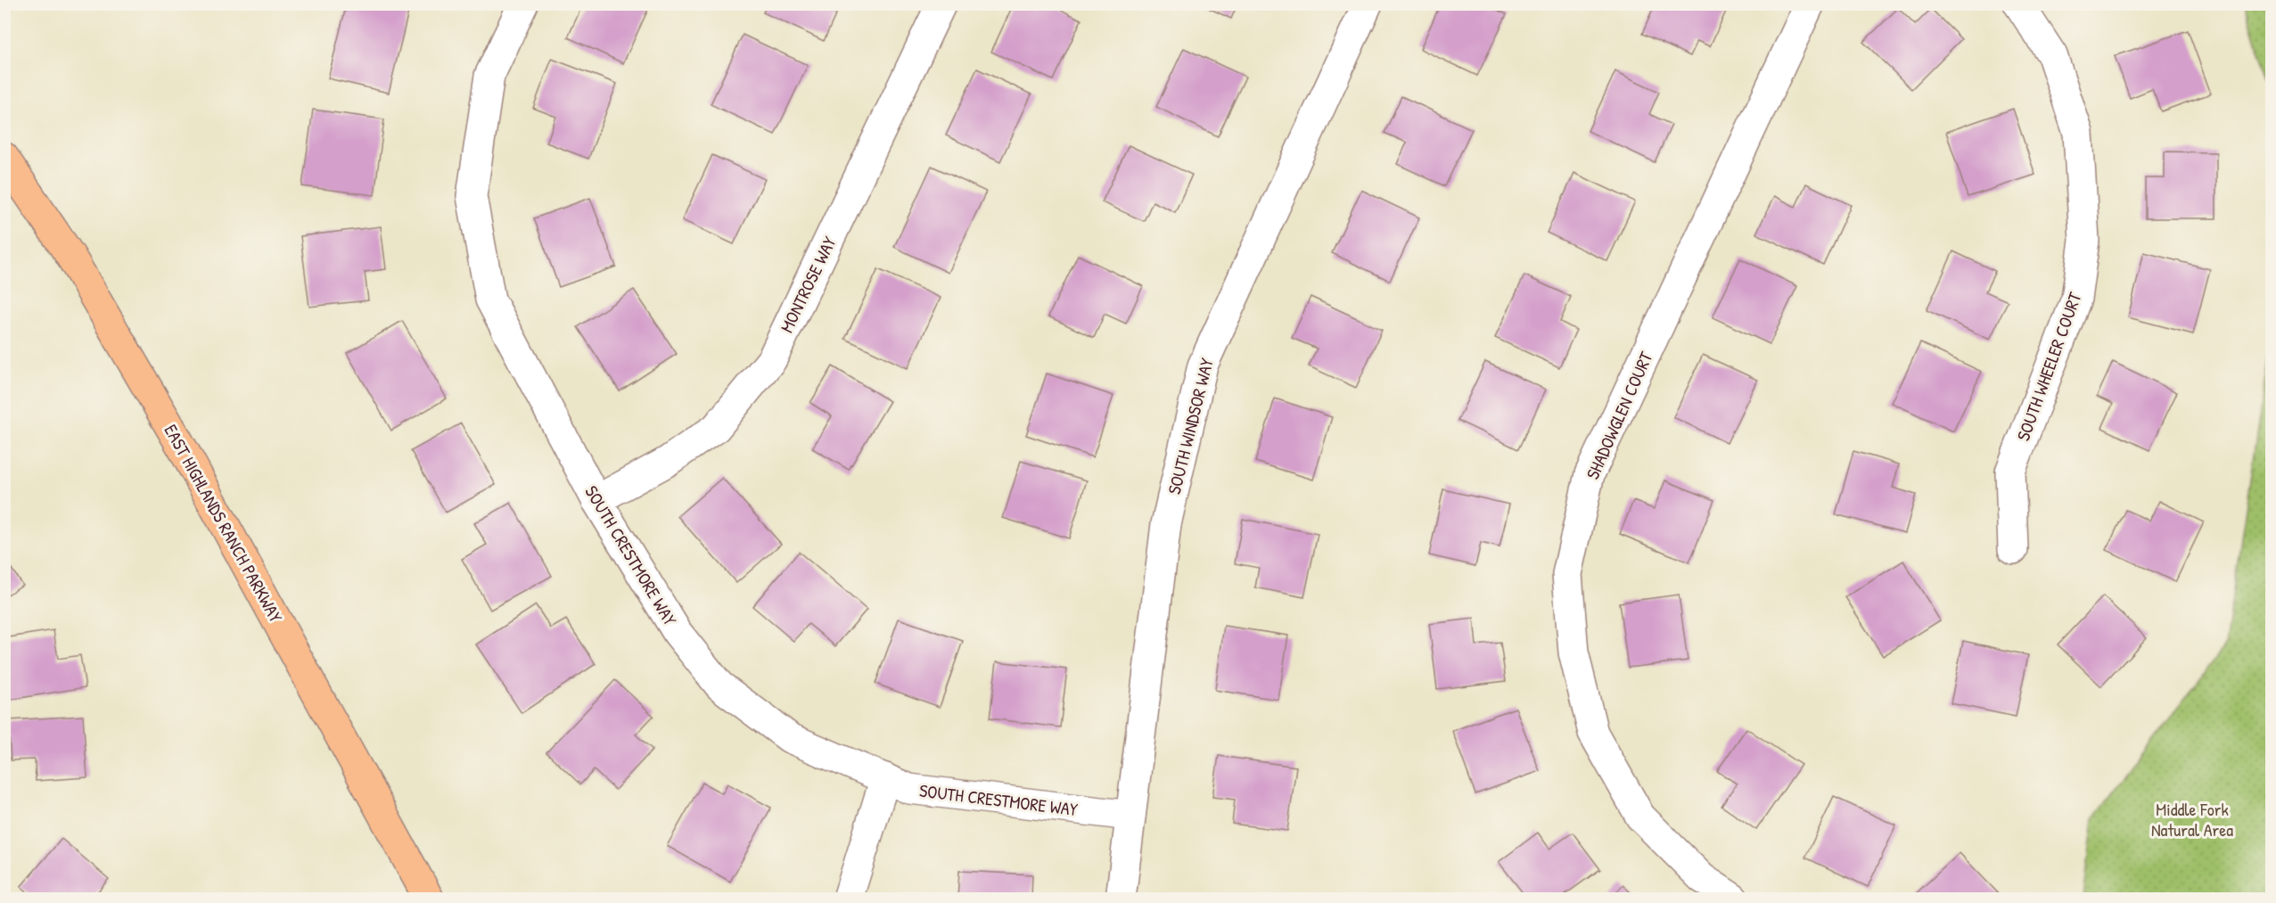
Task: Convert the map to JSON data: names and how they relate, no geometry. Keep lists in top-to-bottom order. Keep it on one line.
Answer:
{"streets":{"main road":["EAST HIGHLANDS RANCH PARKWAY"],"street":["MONTROSE WAY","SOUTH WHEELER COURT","SHADOWGLEN COURT","SOUTH WINDSOR WAY","SOUTH CRESTMORE WAY"]},"crossings":[["MONTROSE WAY","SOUTH CRESTMORE WAY"],["SOUTH WINDSOR WAY","SOUTH CRESTMORE WAY"]],"parks":["Middle Fork Natural Area"]}
